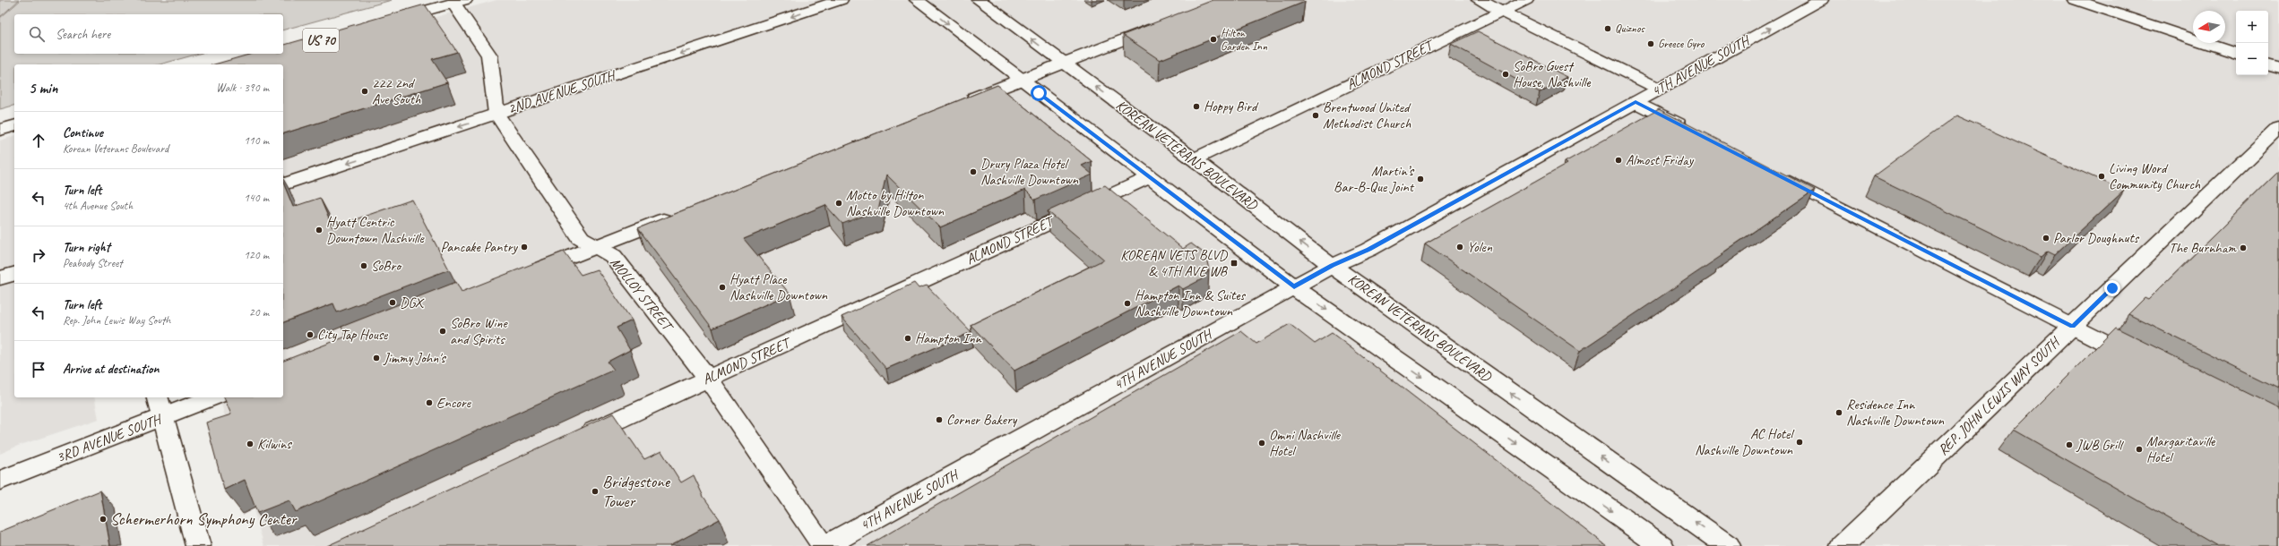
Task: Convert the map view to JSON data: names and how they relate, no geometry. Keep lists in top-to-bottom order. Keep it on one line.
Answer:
{"streets":{"street":["ALMOND STREET","4TH AVENUE SOUTH","2ND AVENUE SOUTH","KOREAN VETERANS BOULEVARD","MOLLOY STREET","REP. JOHN LEWIS WAY SOUTH","3RD AVENUE SOUTH"]},"crossings":[["ALMOND STREET","KOREAN VETERANS BOULEVARD"],["ALMOND STREET","MOLLOY STREET"],["4TH AVENUE SOUTH","KOREAN VETERANS BOULEVARD"],["4TH AVENUE SOUTH","MOLLOY STREET"],["2ND AVENUE SOUTH","MOLLOY STREET"]],"places":{"other":["Quiznos","Hilton Garden Inn","Greece Gyro","SoBro Guest House, Nashville","222 2nd Ave South","Hoppy Bird","Brentwood United Methodist Church","Almost Friday","Drury Plaza Hotel Nashville Downtown","Living Word Community Church","Martin’s Bar-B-Que Joint","Motto by Hilton Nashville Downtown","Hyatt Centric Downtown Nashville","Parlor Doughnuts","Pancake Pantry","Yolen","The Burnham","SoBro","Hyatt Place Nashville Downtown","DGX","Hampton Inn & Suites Nashville Downtown","SoBro Wine and Spirits","City Tap House","Hampton Inn","Jimmy John's","Encore","Residence Inn Nashville Downtown","Corner Bakery","AC Hotel Nashville Downtown","Omni Nashville Hotel","Kilwins","JWB Grill","Margaritaville Hotel","Bridgestone Tower","Schermerhorn Symphony Center"],"transit":["KOREAN VETS BLVD & 4TH AVE WB"]},"north":"left","page":{"map_buttons":["+","−"],"search":"Search here","heading":["5 min","Walk · 390 m"],"list":[["Continue","Korean Veterans Boulevard","110 m"],["Turn left","4th Avenue South","140 m"],["Turn right","Peabody Street","120 m"],["Turn left","Rep. John Lewis Way South","20 m"],"Arrive at destination"]}}
